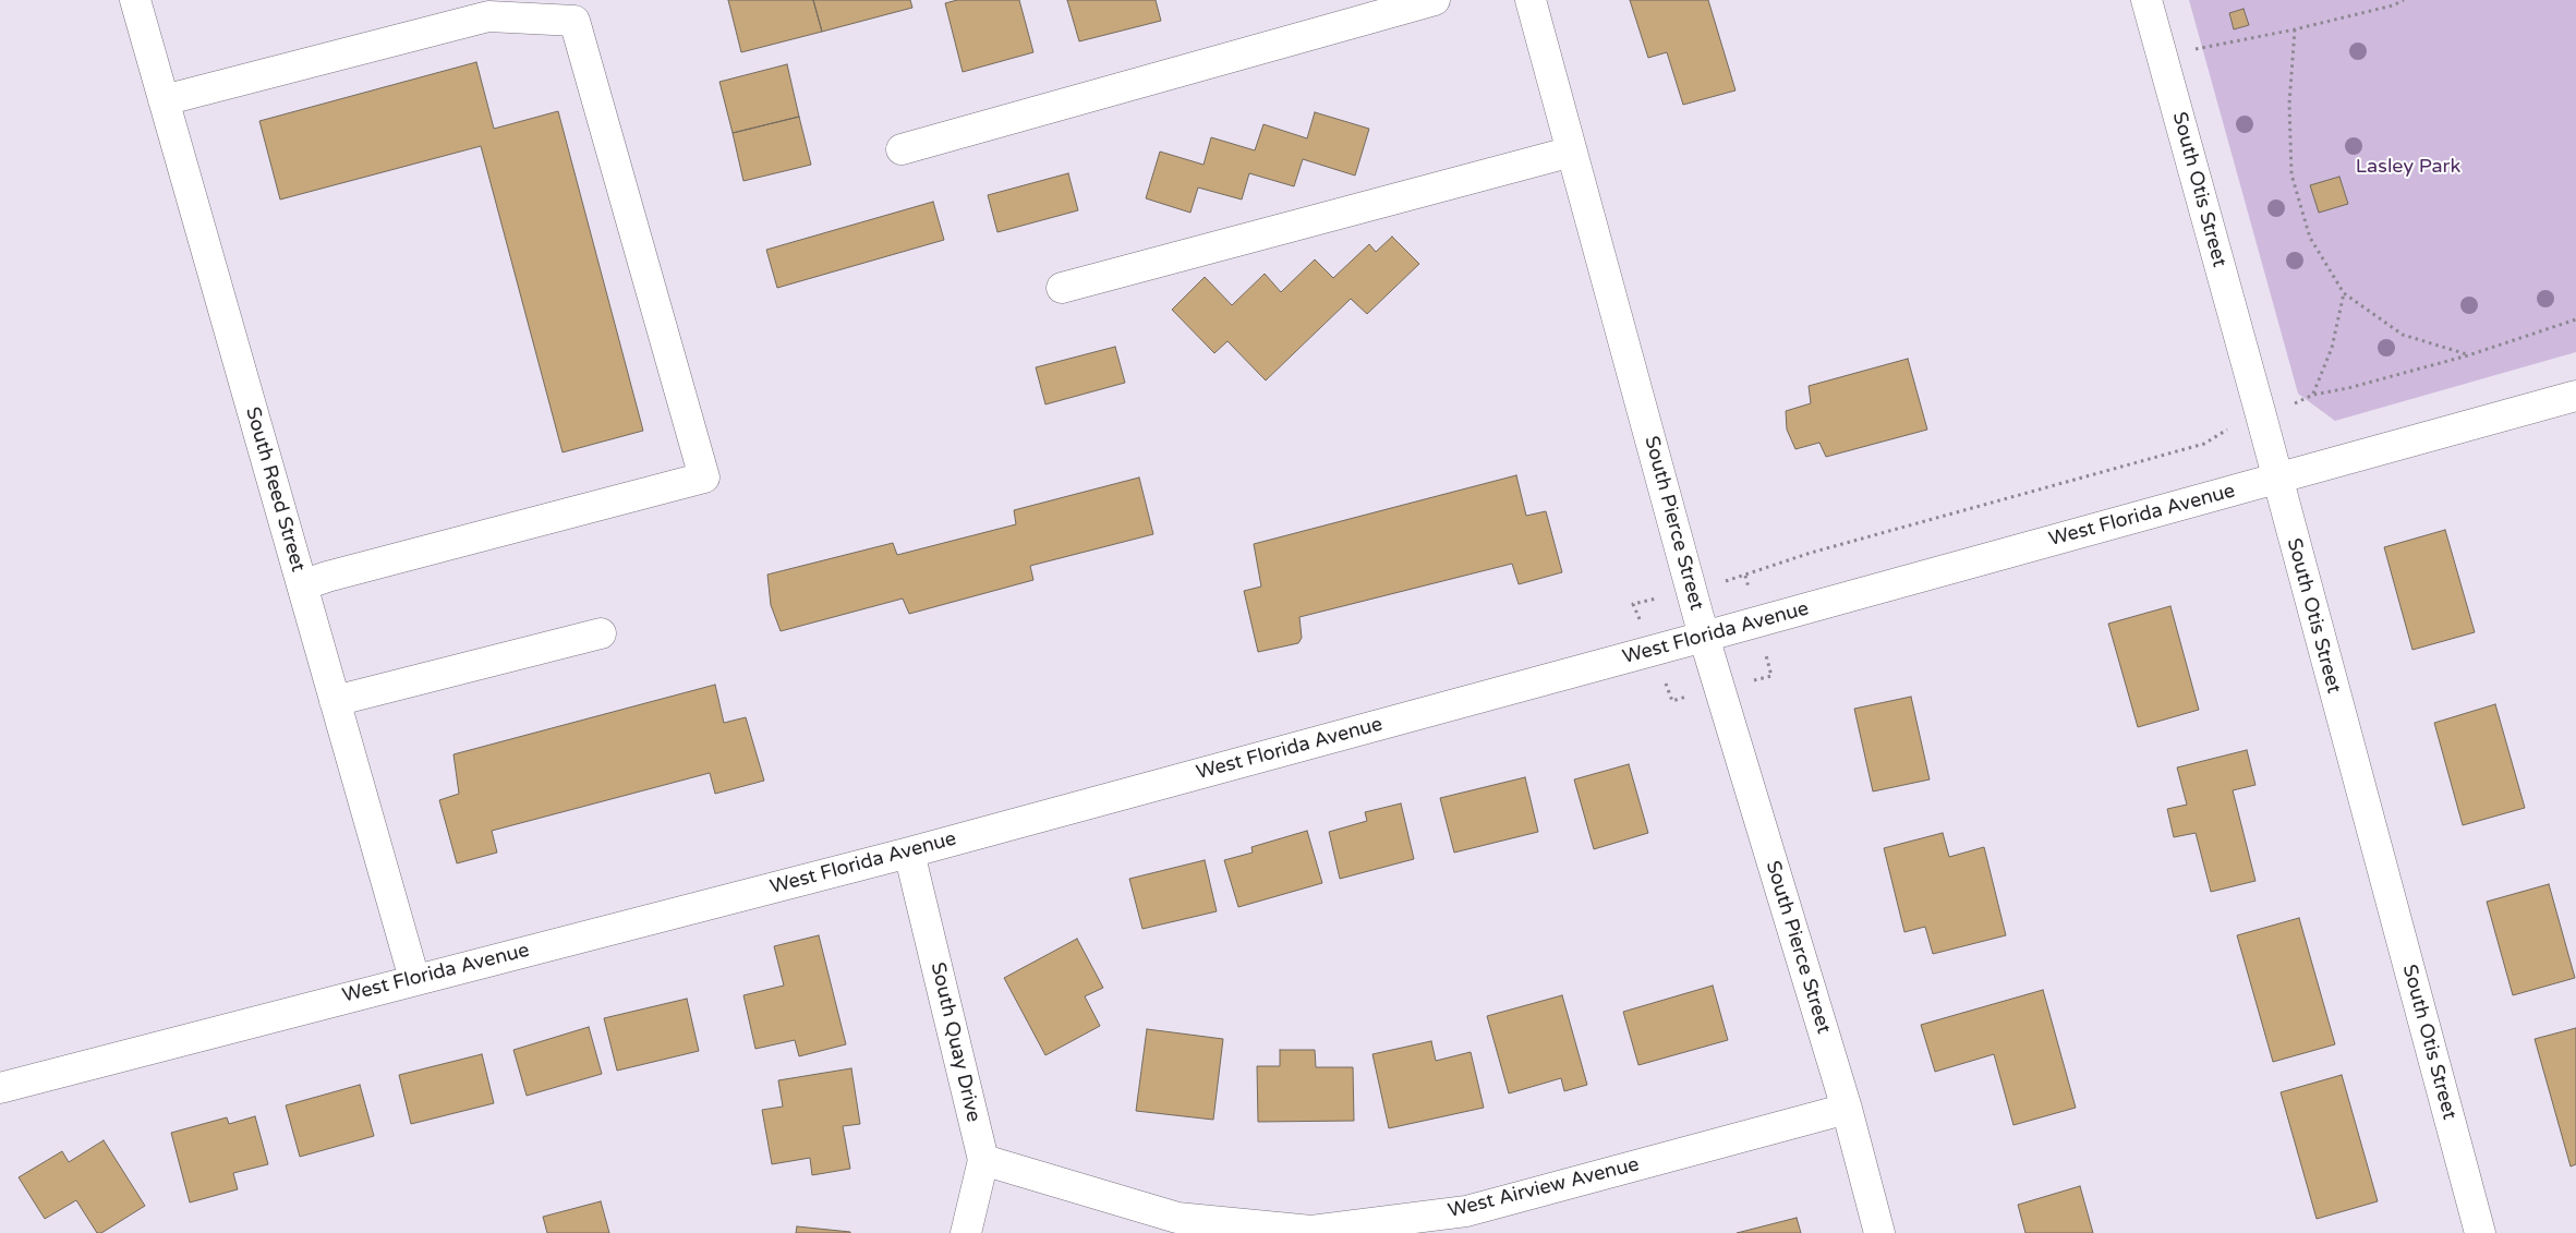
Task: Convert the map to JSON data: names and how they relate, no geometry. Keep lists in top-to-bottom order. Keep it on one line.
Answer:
{"streets":{"street":["South Otis Street","South Reed Street","West Florida Avenue","South Pierce Street","South Quay Drive","West Airview Avenue"]},"crossings":[["South Otis Street","West Florida Avenue"],["South Reed Street","West Florida Avenue"],["West Florida Avenue","South Pierce Street"],["West Florida Avenue","South Quay Drive"],["South Pierce Street","West Airview Avenue"],["South Quay Drive","West Airview Avenue"]],"parks":["Lasley Park"]}
